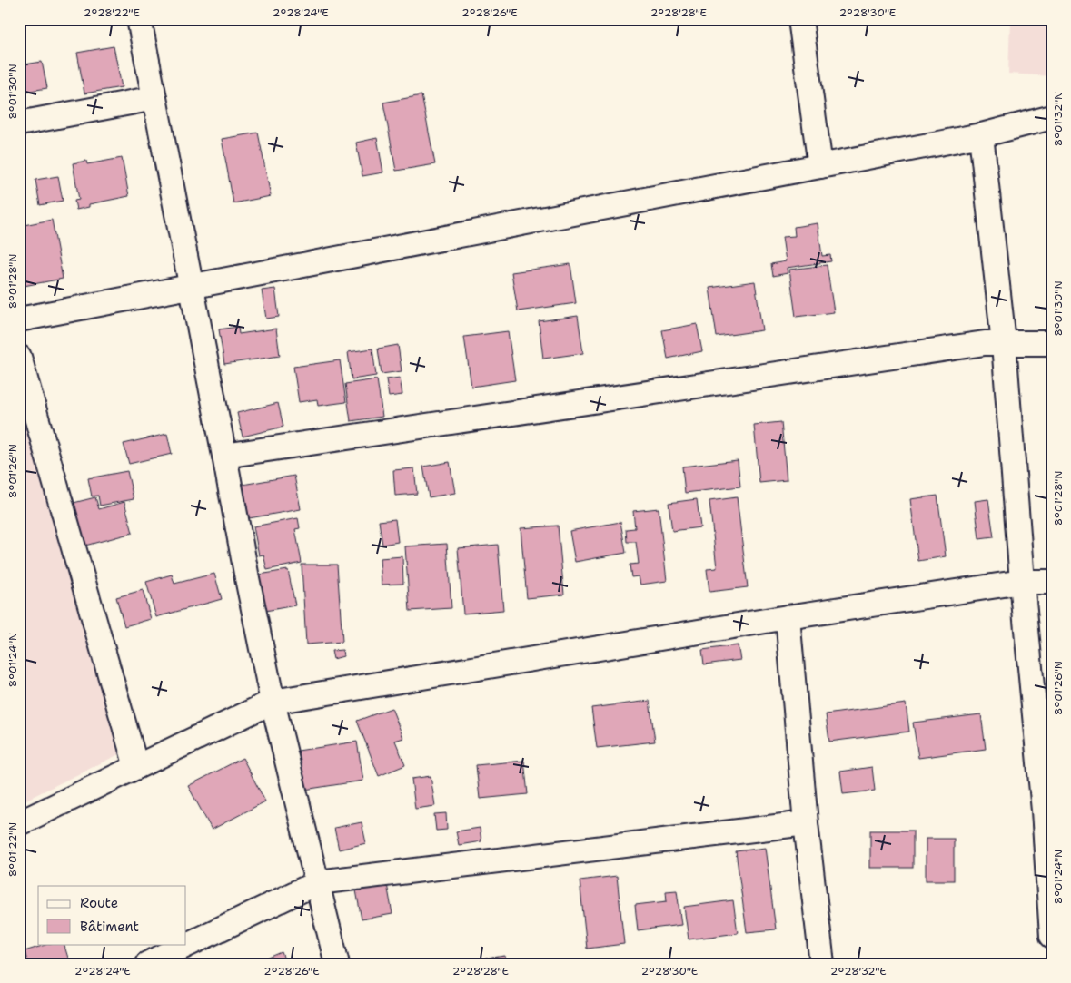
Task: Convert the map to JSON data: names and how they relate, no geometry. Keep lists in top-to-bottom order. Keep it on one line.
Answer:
{"legend":["Route","Bâtiment"],"coordinates":["2°28'22\"E","2°28'24\"E","2°28'26\"E","2°28'28\"E","2°28'30\"E","8°01'30\"N","8°01'32\"N","8°01'28\"N","8°01'26\"N","8°01'24\"N","8°01'22\"N","2°28'32\"E"]}
